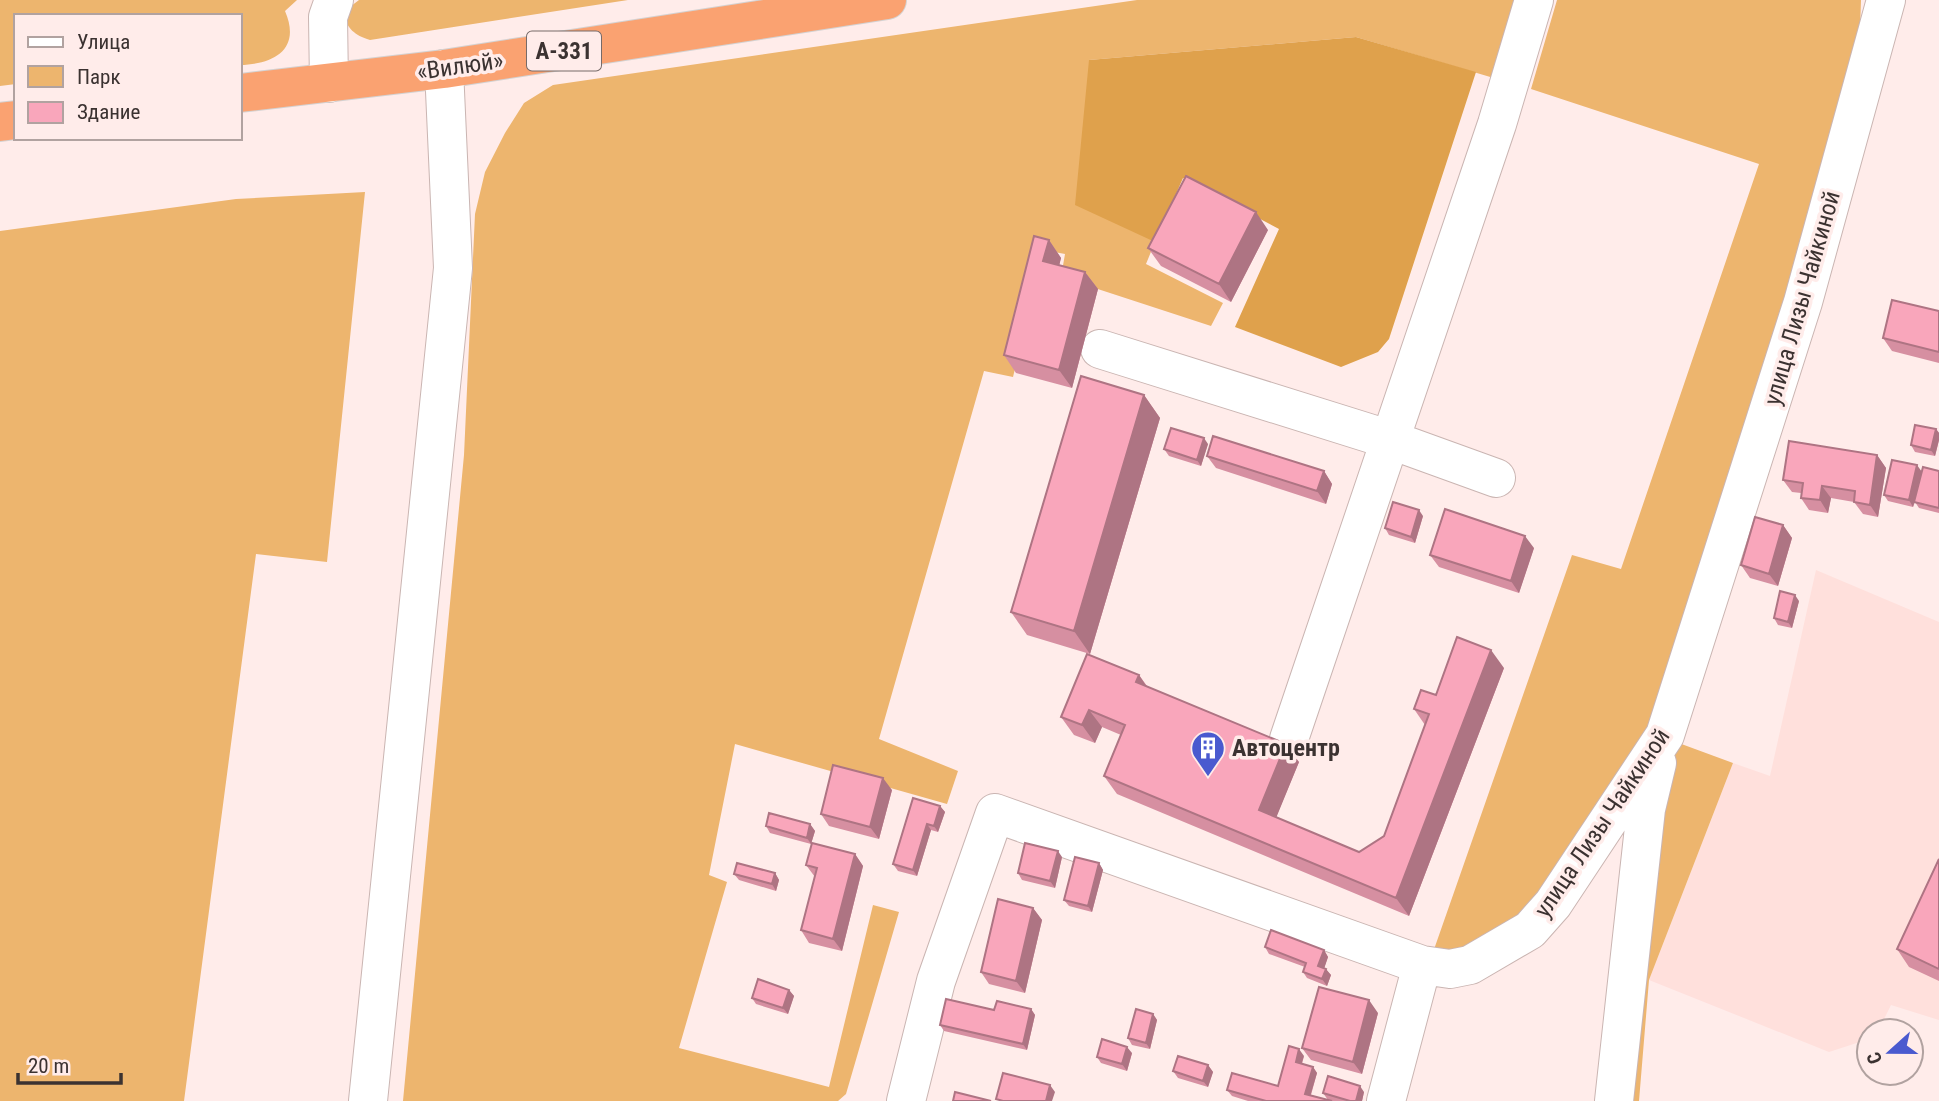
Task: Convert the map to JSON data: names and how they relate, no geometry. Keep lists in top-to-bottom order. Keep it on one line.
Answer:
{"streets":{"highway":["А-331","«Вилюй»"],"street":["улица Лизы Чайкиной"]},"places":{"building":["Автоцентр"]},"legend":["Улица","Парк","Здание"],"scale_bar":"20 m","north":"left"}
